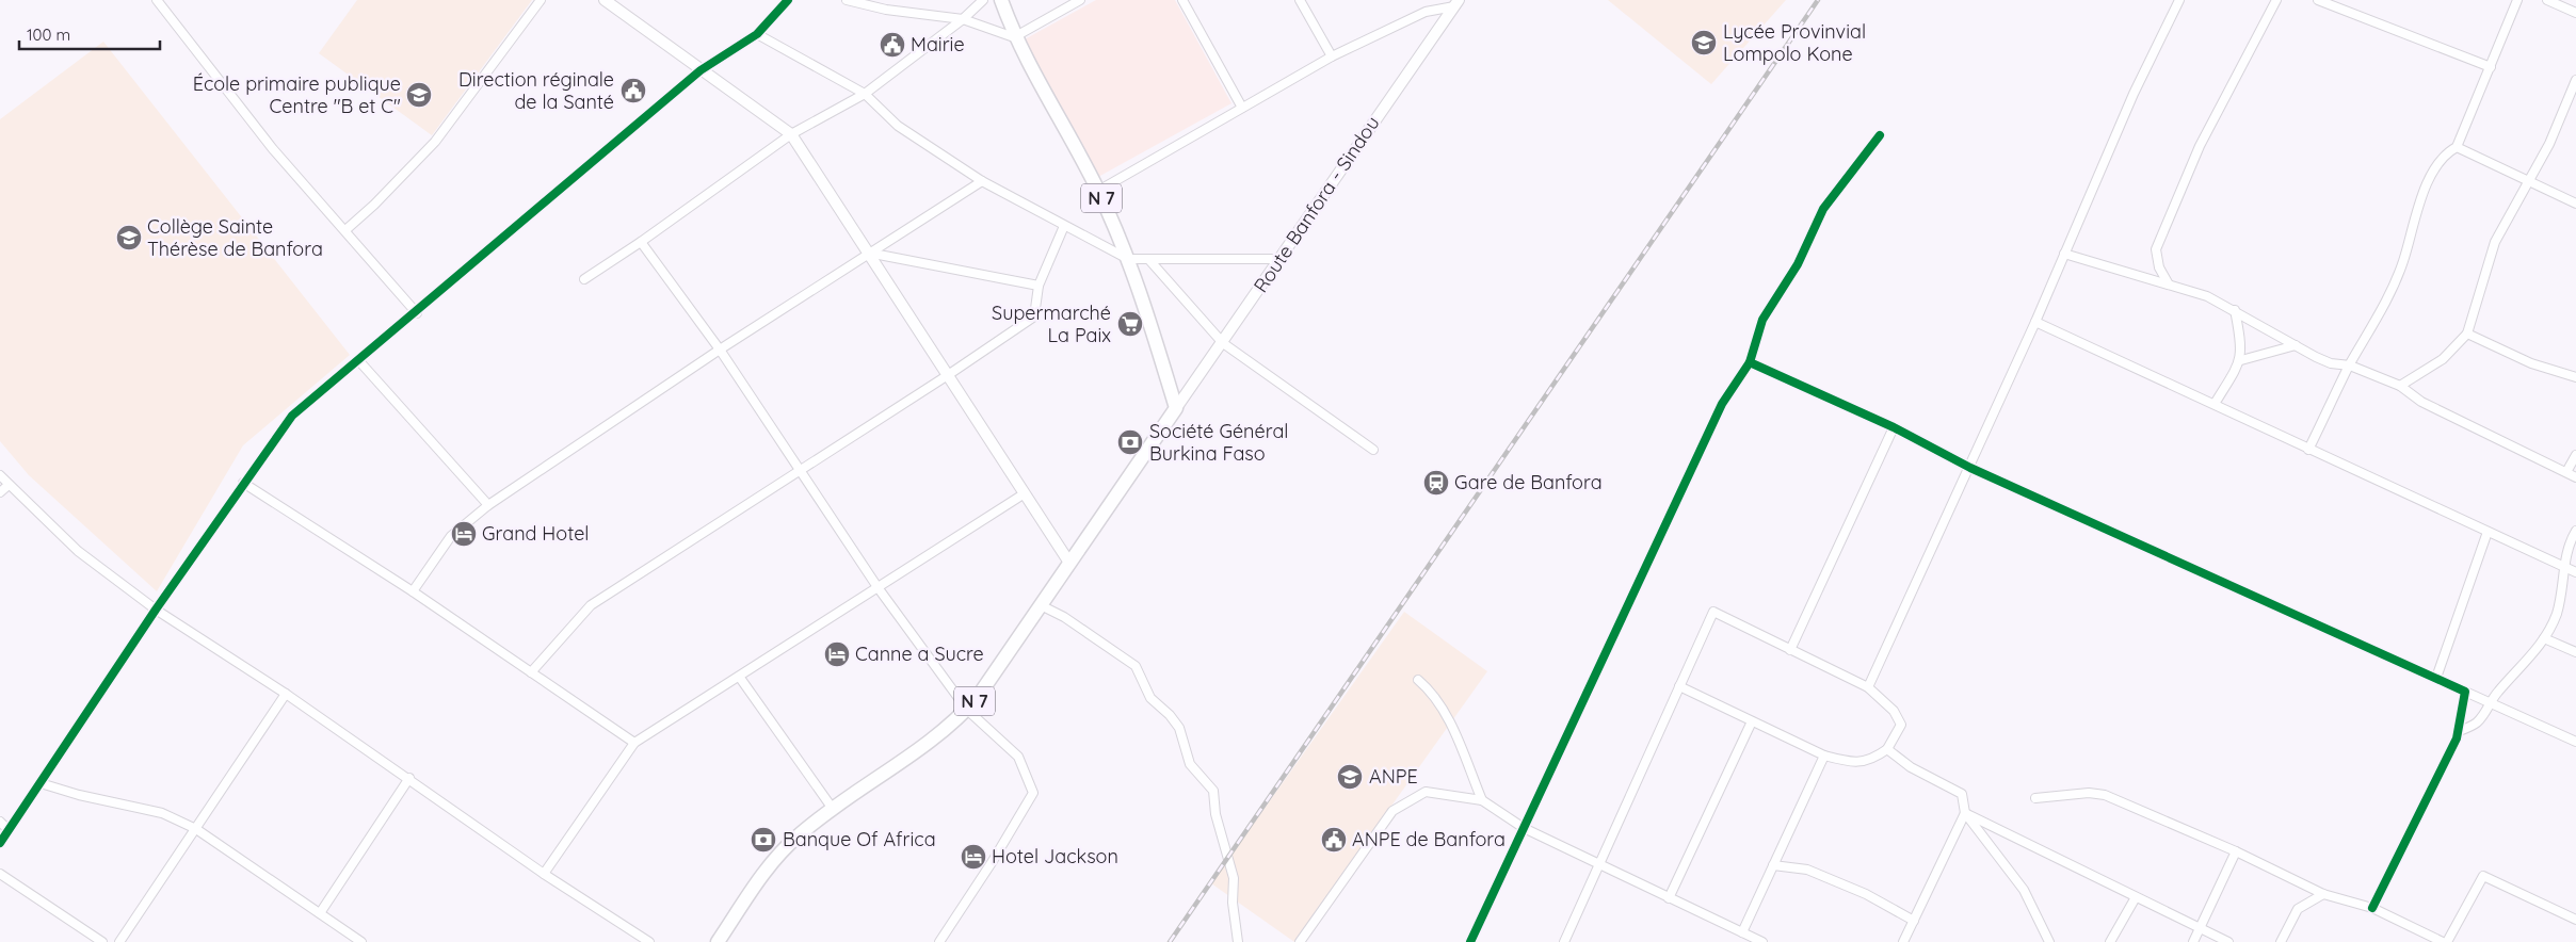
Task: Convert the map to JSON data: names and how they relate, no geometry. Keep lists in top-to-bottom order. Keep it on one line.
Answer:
{"streets":{"highway":["N 7"],"main road":["Route Banfora - Sindou"]},"crossings":[["N 7","Route Banfora - Sindou"]],"places":{"school or university":["Lycée Provinvial Lompolo Kone","École primaire publique Centre \"B et C\"","Collège Sainte Thérèse de Banfora","ANPE"],"public building":["Mairie","Direction réginale de la Santé","ANPE de Banfora"],"supermarket":["Supermarché La Paix"],"bank":["Société Général Burkina Faso","Banque Of Africa"],"station":["Gare de Banfora"],"hotel":["Grand Hotel","Canne a Sucre","Hotel Jackson"]},"scale_bar":"100 m"}
